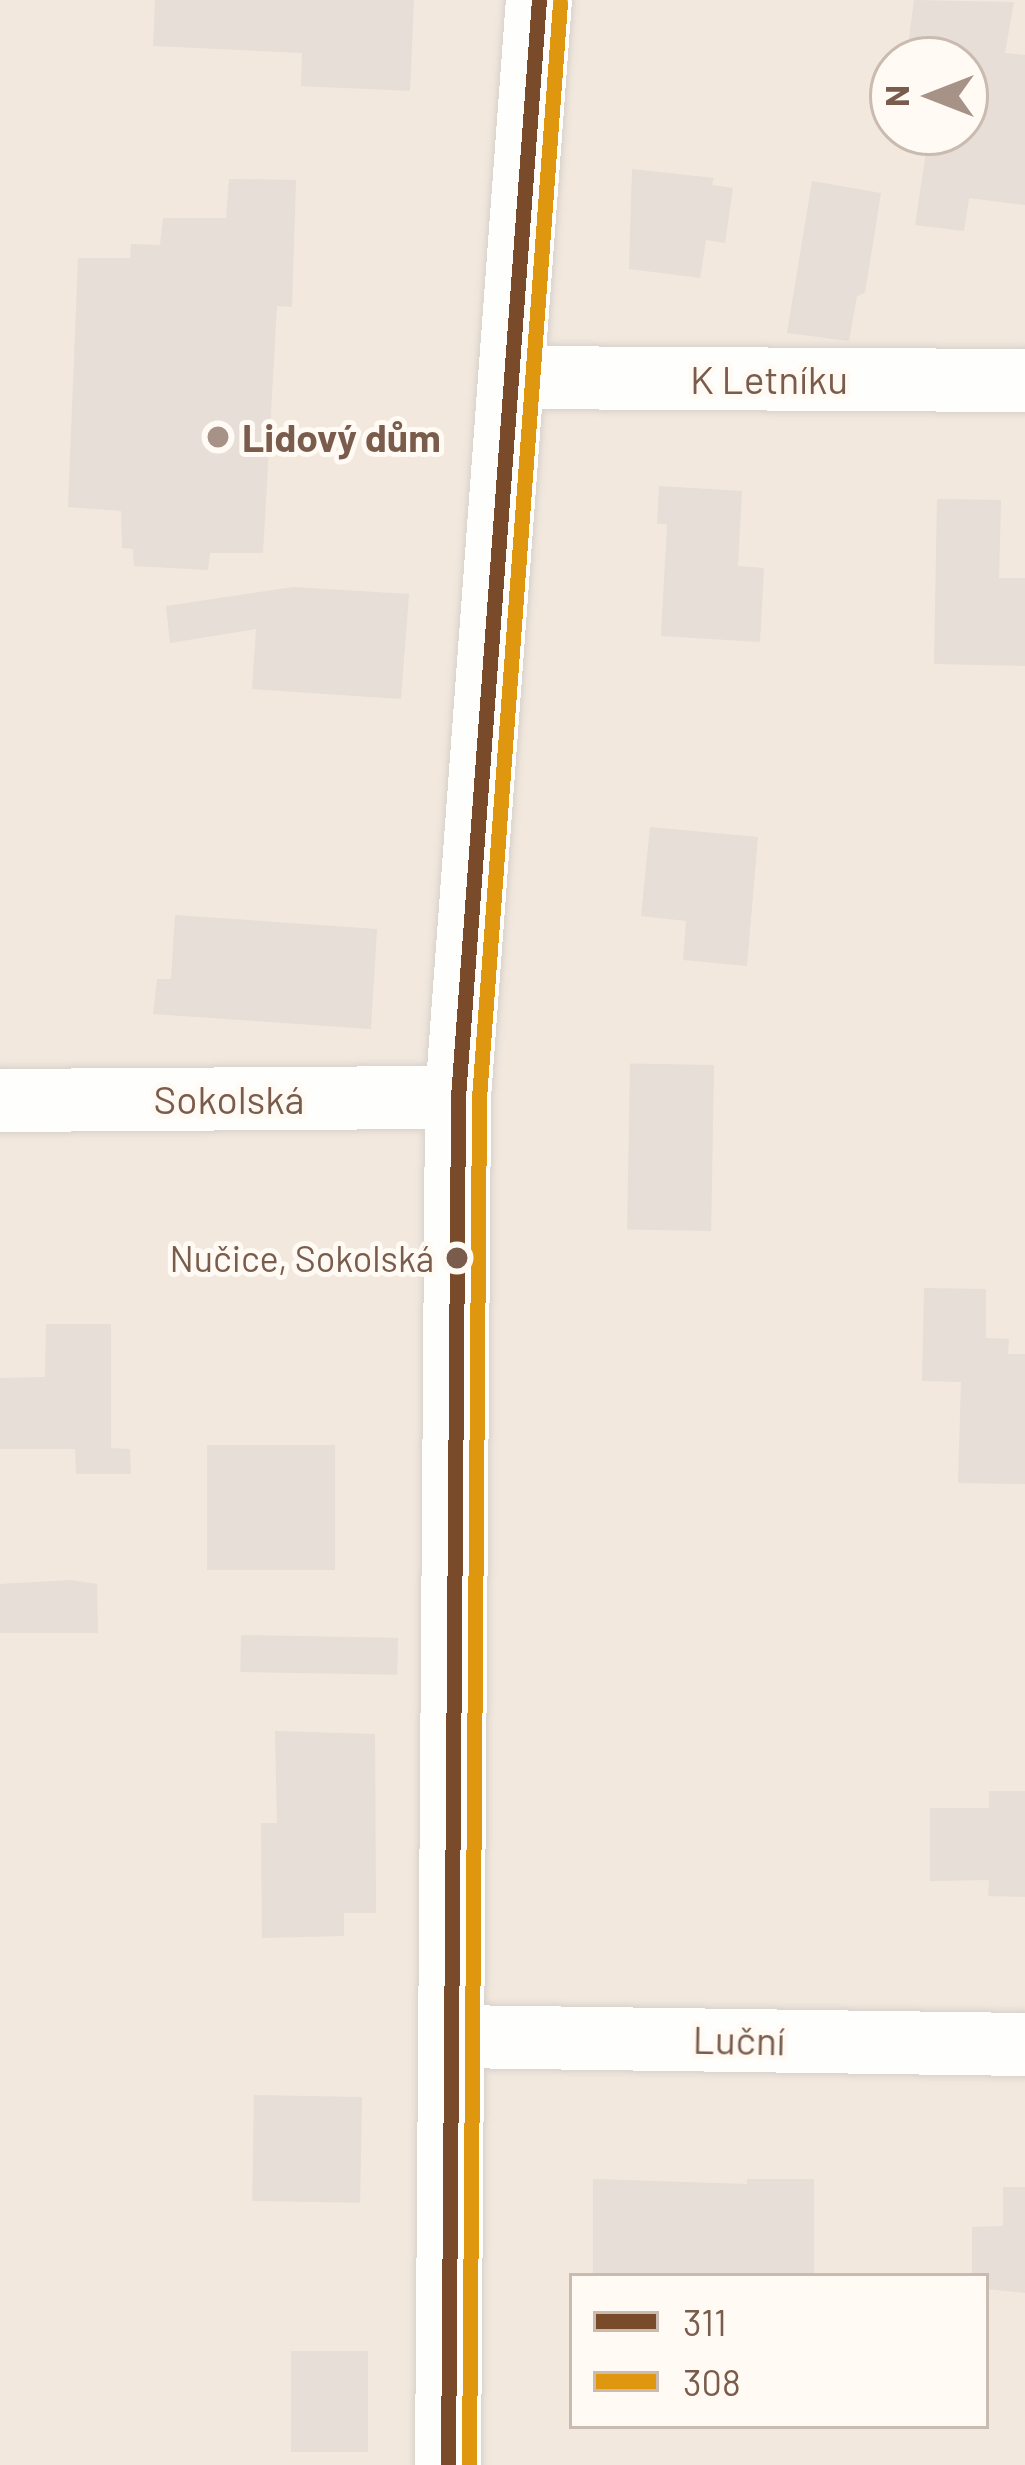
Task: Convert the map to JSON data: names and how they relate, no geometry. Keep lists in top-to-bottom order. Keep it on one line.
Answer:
{"streets":{"street":["K Letníku","Sokolská","Luční"]},"places":["Lidový dům","Nučice, Sokolská"],"lines":["transit line 311","transit line 308"],"legend":["311","308"],"north":"left"}
